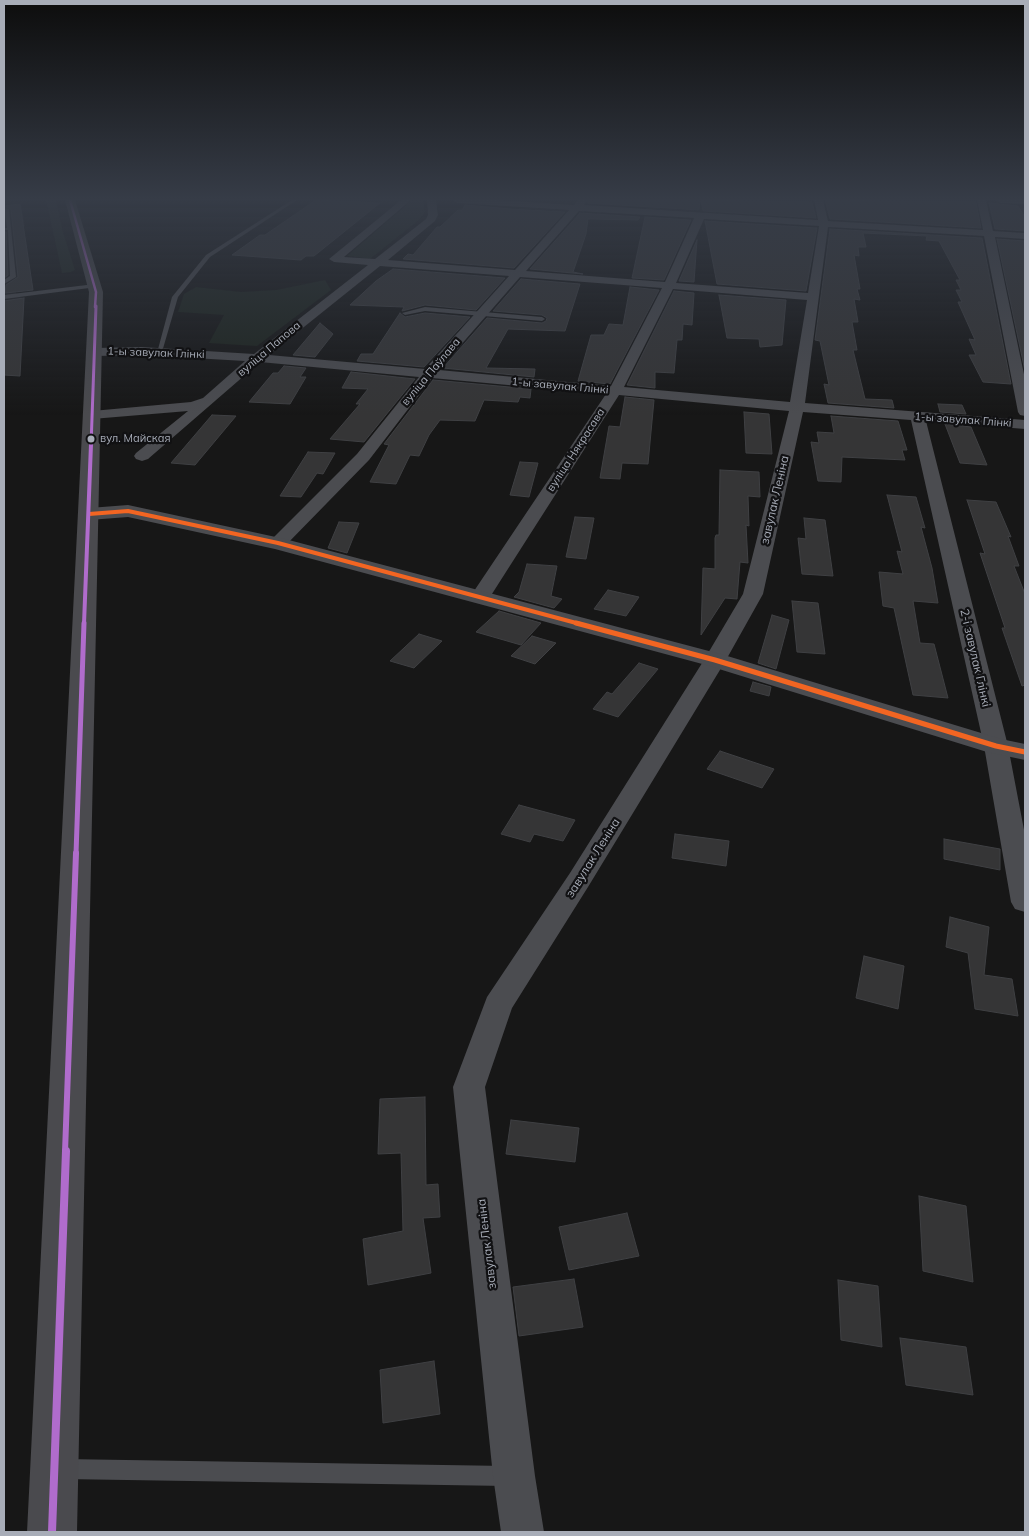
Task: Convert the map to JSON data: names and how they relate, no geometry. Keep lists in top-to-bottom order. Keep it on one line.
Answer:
{"streets":{"street":["вуліца Папова","1-ы завулак Глінкі","вуліца Паўлава","вуліца Някрасава","завулак Леніна","2-і завулак Глінкі"]},"crossings":[["вуліца Папова","1-ы завулак Глінкі"],["1-ы завулак Глінкі","вуліца Паўлава"],["1-ы завулак Глінкі","вуліца Някрасава"],["1-ы завулак Глінкі","завулак Леніна"],["1-ы завулак Глінкі","2-і завулак Глінкі"]],"places":["вул. Майская"]}
